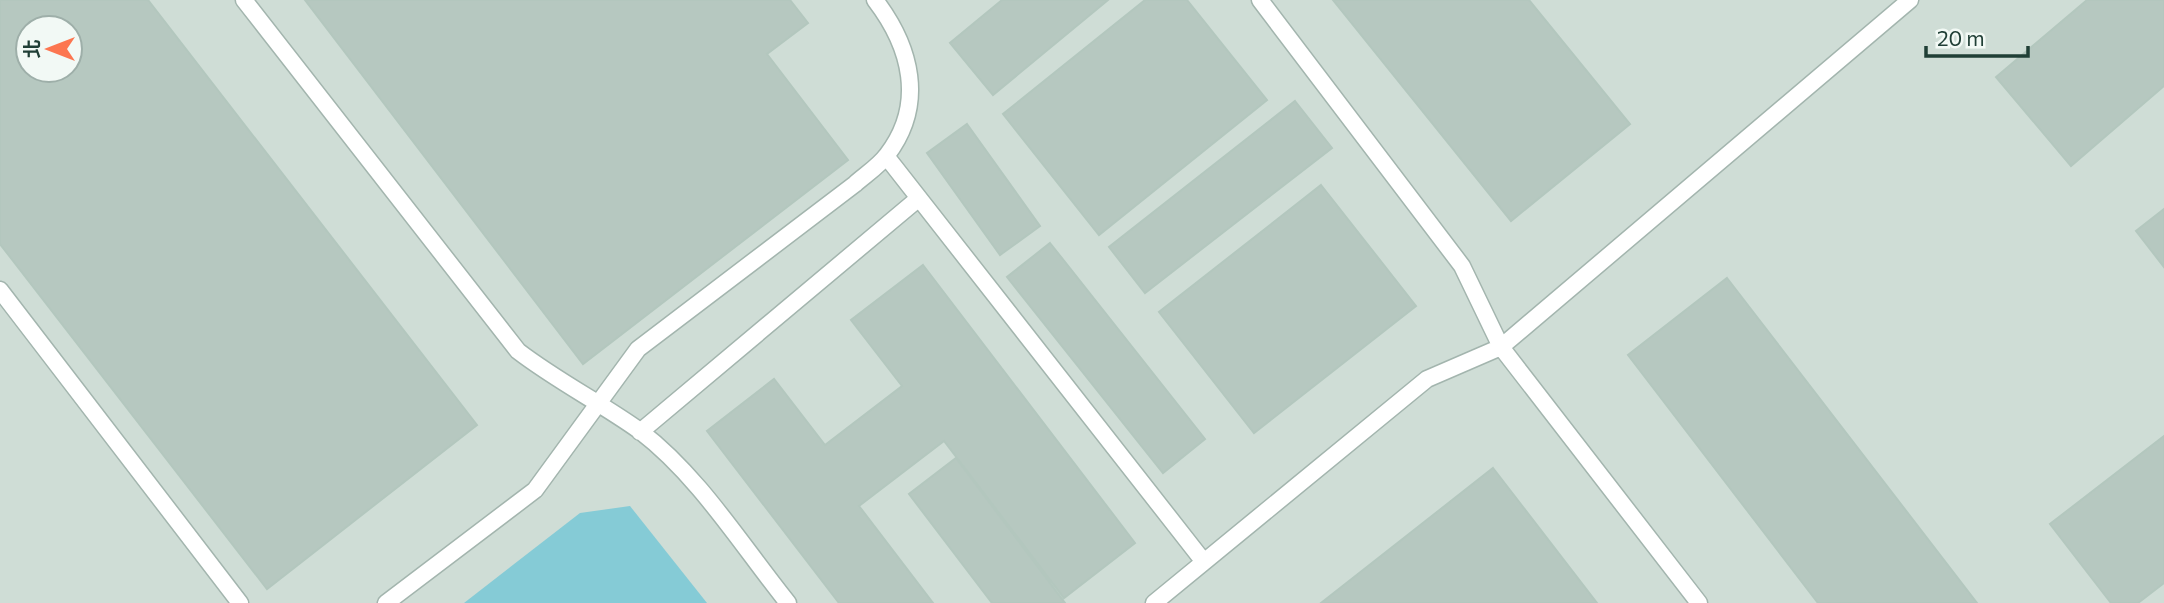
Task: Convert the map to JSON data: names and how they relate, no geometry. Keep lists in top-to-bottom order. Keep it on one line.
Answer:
{"scale_bar":"20 m","north":"left"}
